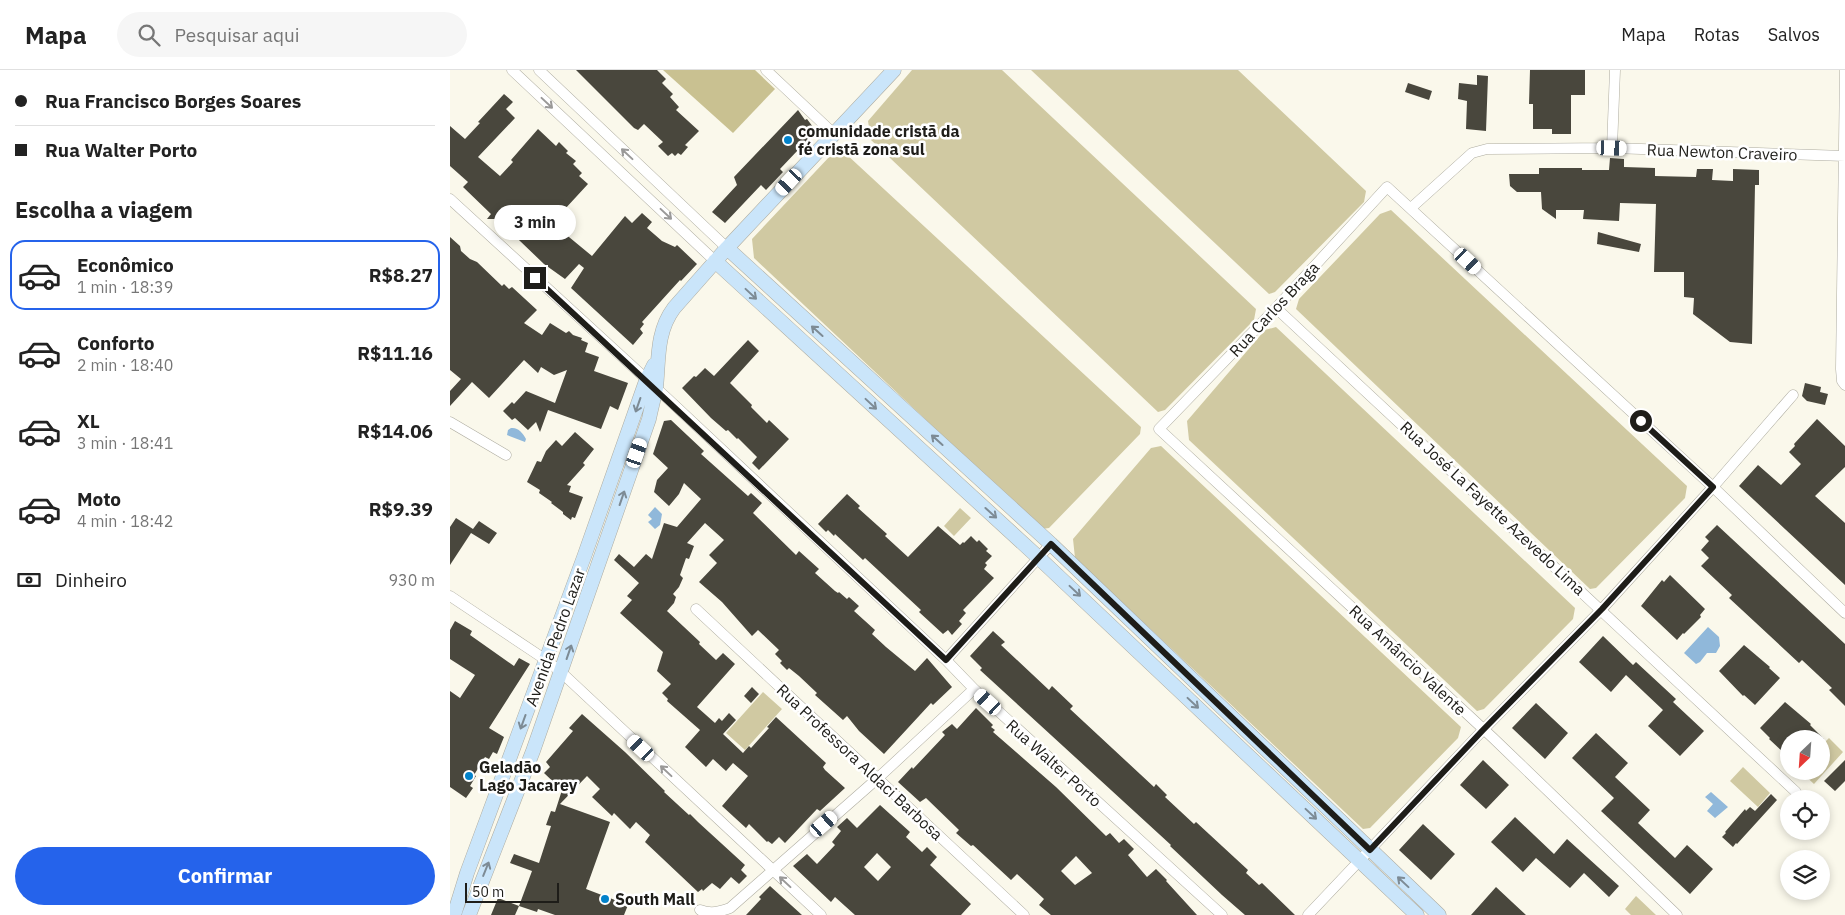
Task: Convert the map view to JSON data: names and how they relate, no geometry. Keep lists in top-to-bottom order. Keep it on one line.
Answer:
{"streets":{"main road":["Avenida Pedro Lazar"],"street":["Rua Newton Craveiro","Rua Carlos Braga","Rua José La Fayette Azevedo Lima","Rua Amâncio Valente","Rua Professora Aldaci Barbosa","Rua Walter Porto"]},"crossings":[["Rua Newton Craveiro","Rua Carlos Braga"],["Rua Carlos Braga","Rua José La Fayette Azevedo Lima"],["Rua Carlos Braga","Rua Amâncio Valente"],["Avenida Pedro Lazar","Rua Walter Porto"]],"places":["comunidade cristã da fé cristã zona sul","Geladão Lago Jacarey","South Mall"],"scale_bar":"50 m","north":"bottom left","page":{"header":"Mapa","search":"Pesquisar aqui","nav":["Mapa","Rotas","Salvos"],"banner":["Rua Francisco Borges Soares","Rua Walter Porto"],"heading":"Escolha a viagem","bubble":"3 min","list":[{"name":"Econômico","note":"1 min · 18:39","value":"R$8.27"},{"name":"Conforto","note":"2 min · 18:40","value":"R$11.16"},{"name":"XL","note":"3 min · 18:41","value":"R$14.06"},{"name":"Moto","note":"4 min · 18:42","value":"R$9.39"}],"pay":["Dinheiro","930 m"],"buttons":"Confirmar","scale":"50 m"}}
